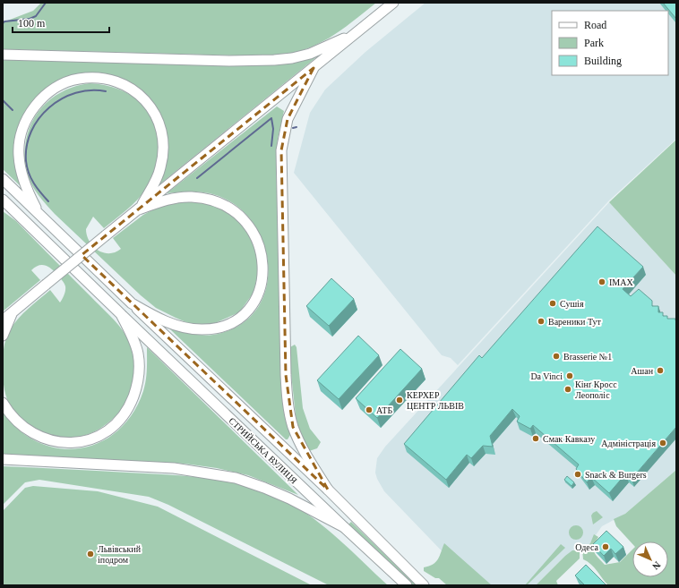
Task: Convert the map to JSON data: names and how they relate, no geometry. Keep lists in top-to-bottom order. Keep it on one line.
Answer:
{"streets":{"main road":["СТРИЙСЬКА ВУЛИЦЯ"]},"places":["IMAX","Сушія","Вареники Тут","Brasserie №1","Ашан","Da Vinci","Кінґ Кросс Леополіс","КЕРХЕР ЦЕНТР ЛЬВІВ","АТБ","Смак Кавказу","Адміністрація","Snack & Burgers","Одеса","Львівський іподром"],"legend":["Road","Park","Building"],"scale_bar":"100 m","north":"bottom right"}
